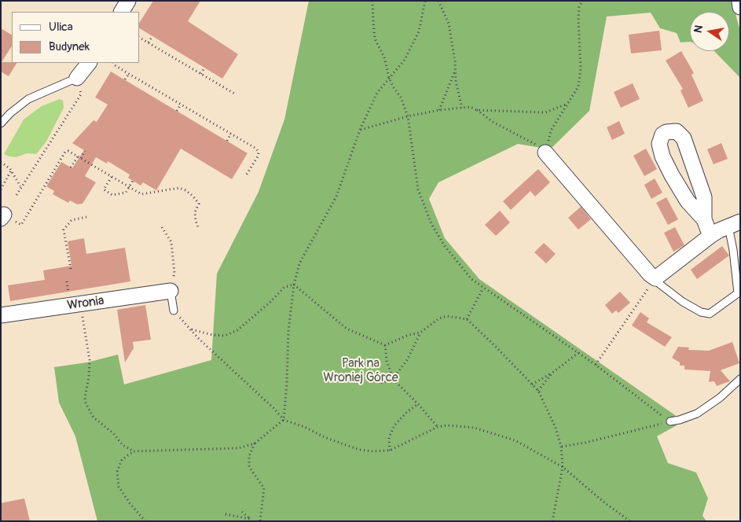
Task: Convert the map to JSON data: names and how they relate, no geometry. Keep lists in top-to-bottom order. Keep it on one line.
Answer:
{"streets":{"street":["Wronia"]},"parks":["Park na Wroniej Górce"],"legend":["Ulica","Budynek"],"north":"left"}
